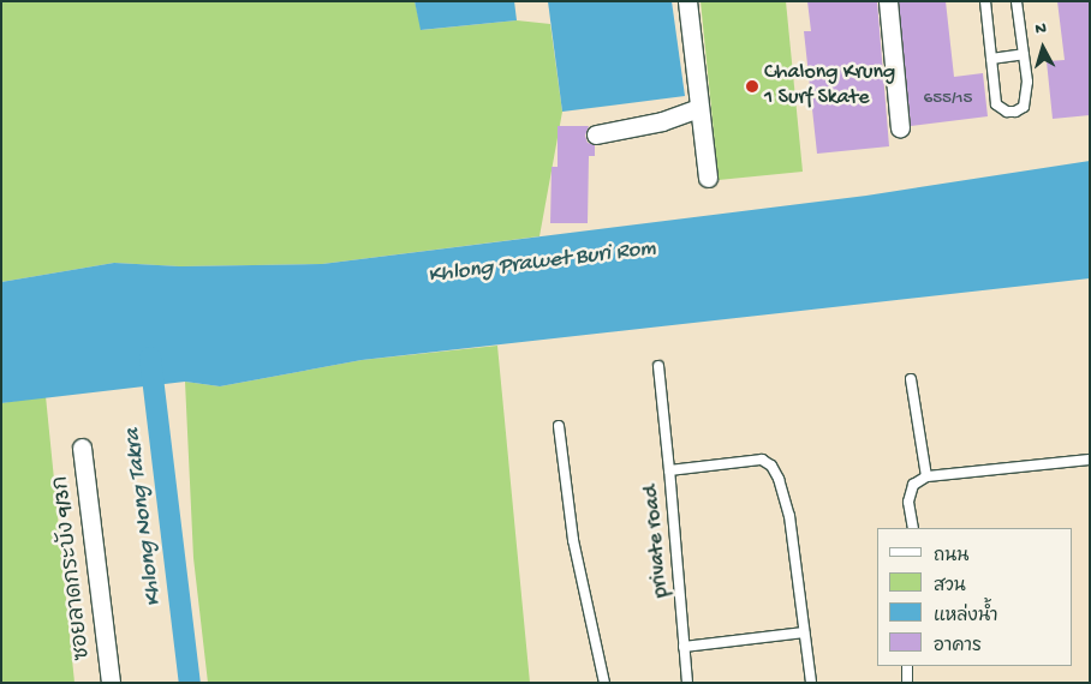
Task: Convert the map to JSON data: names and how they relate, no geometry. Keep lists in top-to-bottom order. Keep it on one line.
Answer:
{"streets":{"street":["ซอยลาดกระบัง 9/3ก"],"lane":["private road"]},"water":["Khlong Prawet Buri Rom","Khlong Nong Takra"],"places":["Chalong Krung 1 Surf Skate"],"house_numbers":["655/15"],"legend":["ถนน","สวน","แหล่งน้ำ","อาคาร"],"north":"top"}
